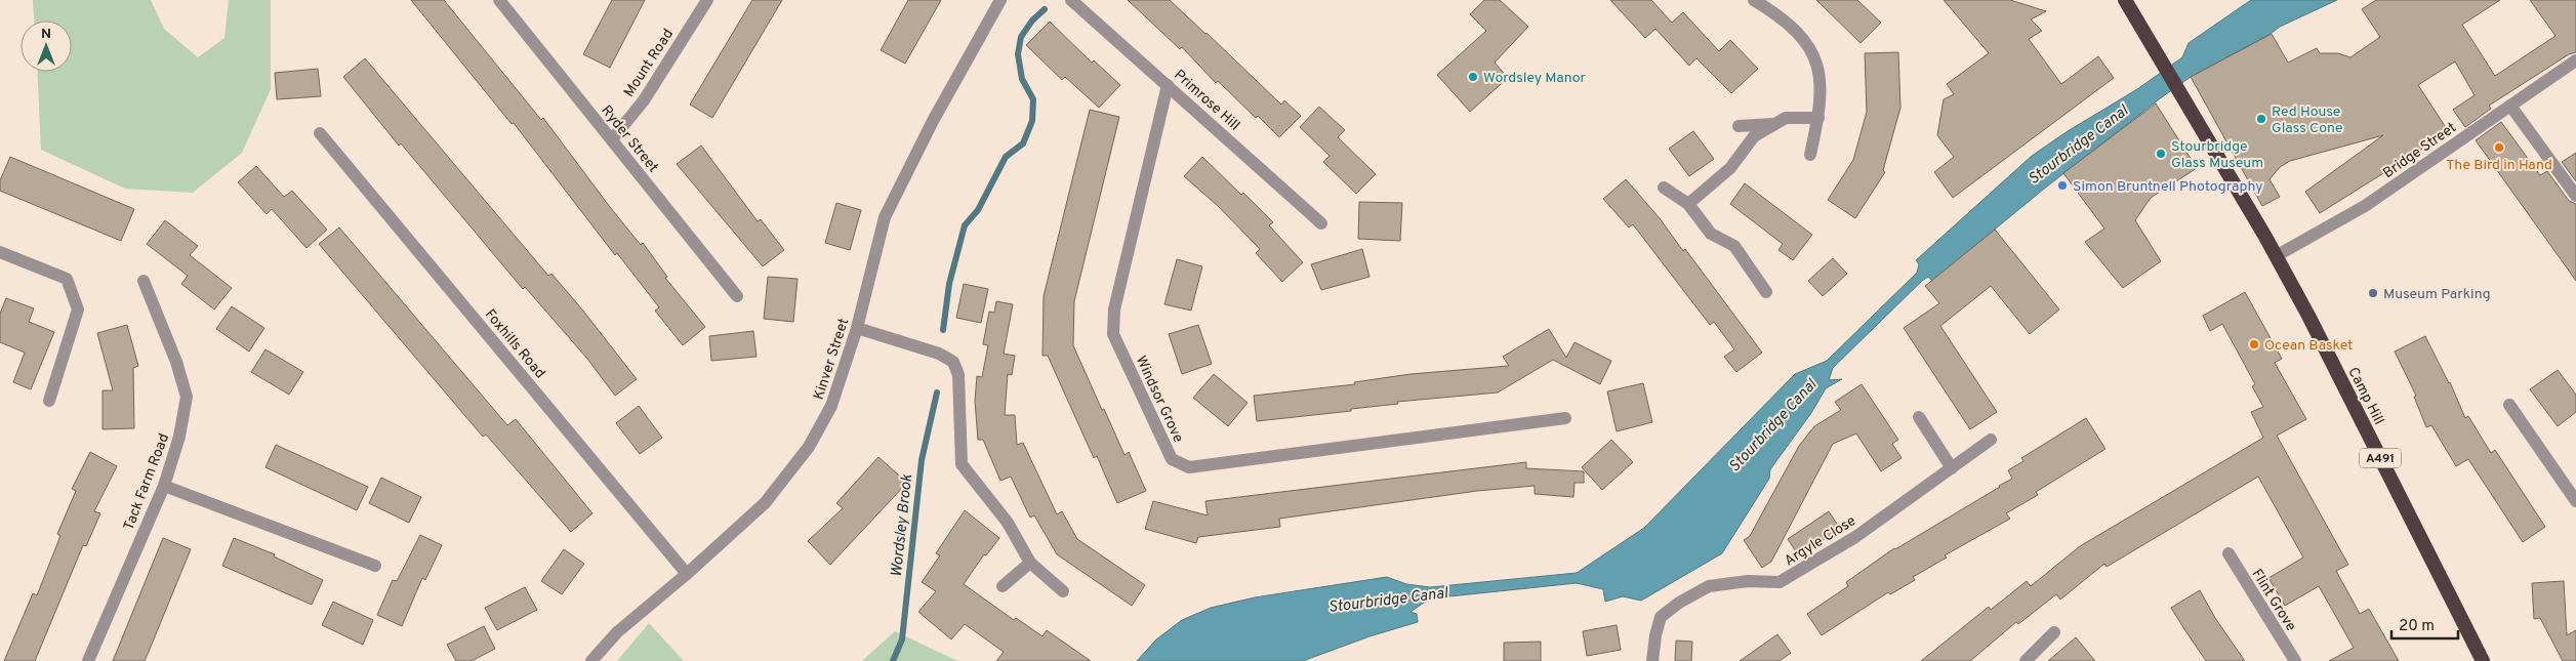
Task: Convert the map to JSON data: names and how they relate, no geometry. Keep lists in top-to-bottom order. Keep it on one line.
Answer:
{"streets":{"highway":["Camp Hill","A491"],"street":["Mount Road","Primrose Hill","Ryder Street","Bridge Street","Foxhills Road","Kinver Street","Windsor Grove","Tack Farm Road","Argyle Close","Flint Grove"]},"crossings":[["Mount Road","Ryder Street"],["Primrose Hill","Windsor Grove"],["Bridge Street","Camp Hill"],["Bridge Street","A491"],["Foxhills Road","Kinver Street"],["Camp Hill","A491"]],"water":["Stourbridge Canal","Wordsley Brook"],"places":["Wordsley Manor","Red House Glass Cone","The Bird in Hand","Stourbridge Glass Museum","Simon Bruntnell Photography","Museum Parking","Ocean Basket"],"scale_bar":"20 m","north":"top"}
